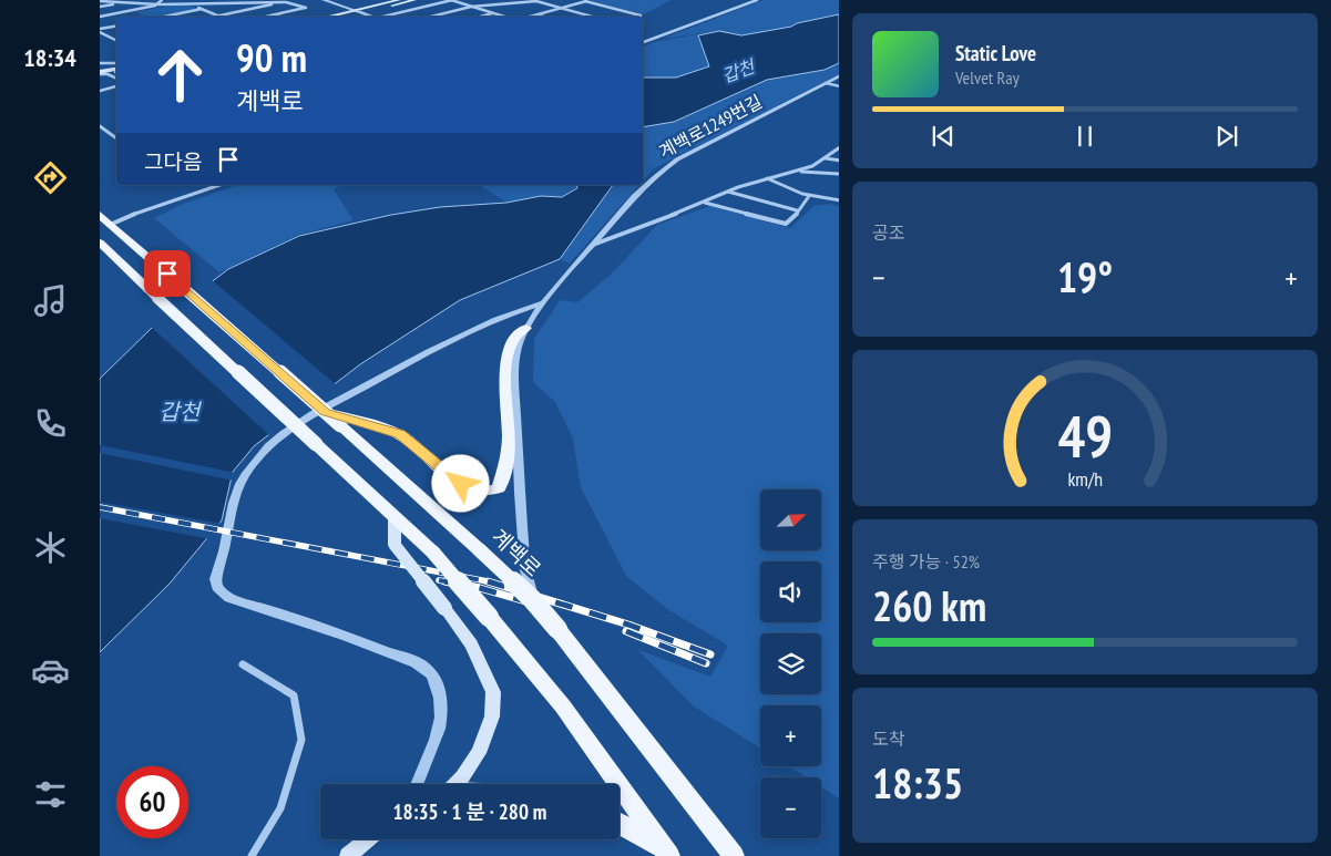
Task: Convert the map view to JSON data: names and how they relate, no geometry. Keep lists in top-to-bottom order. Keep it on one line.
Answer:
{"streets":{"main road":["계백로"],"street":["계백로1249번길"]},"crossings":[["계백로1249번길","계백로"]],"water":["갑천"],"north":"top right","page":{"tabs":"18:34","turn":["90 m","계백로"],"song":["Static Love","Velvet Ray"],"then":"그다음","tile":["공조",["주행 가능 · 52%","260 km"],["도착","18:35"]],"heat":["−","19°","+"],"map_buttons":["+","−"],"limit":"60","trip":"18:35 · 1 분 · 280 m","gauge":["49","km/h"]}}
